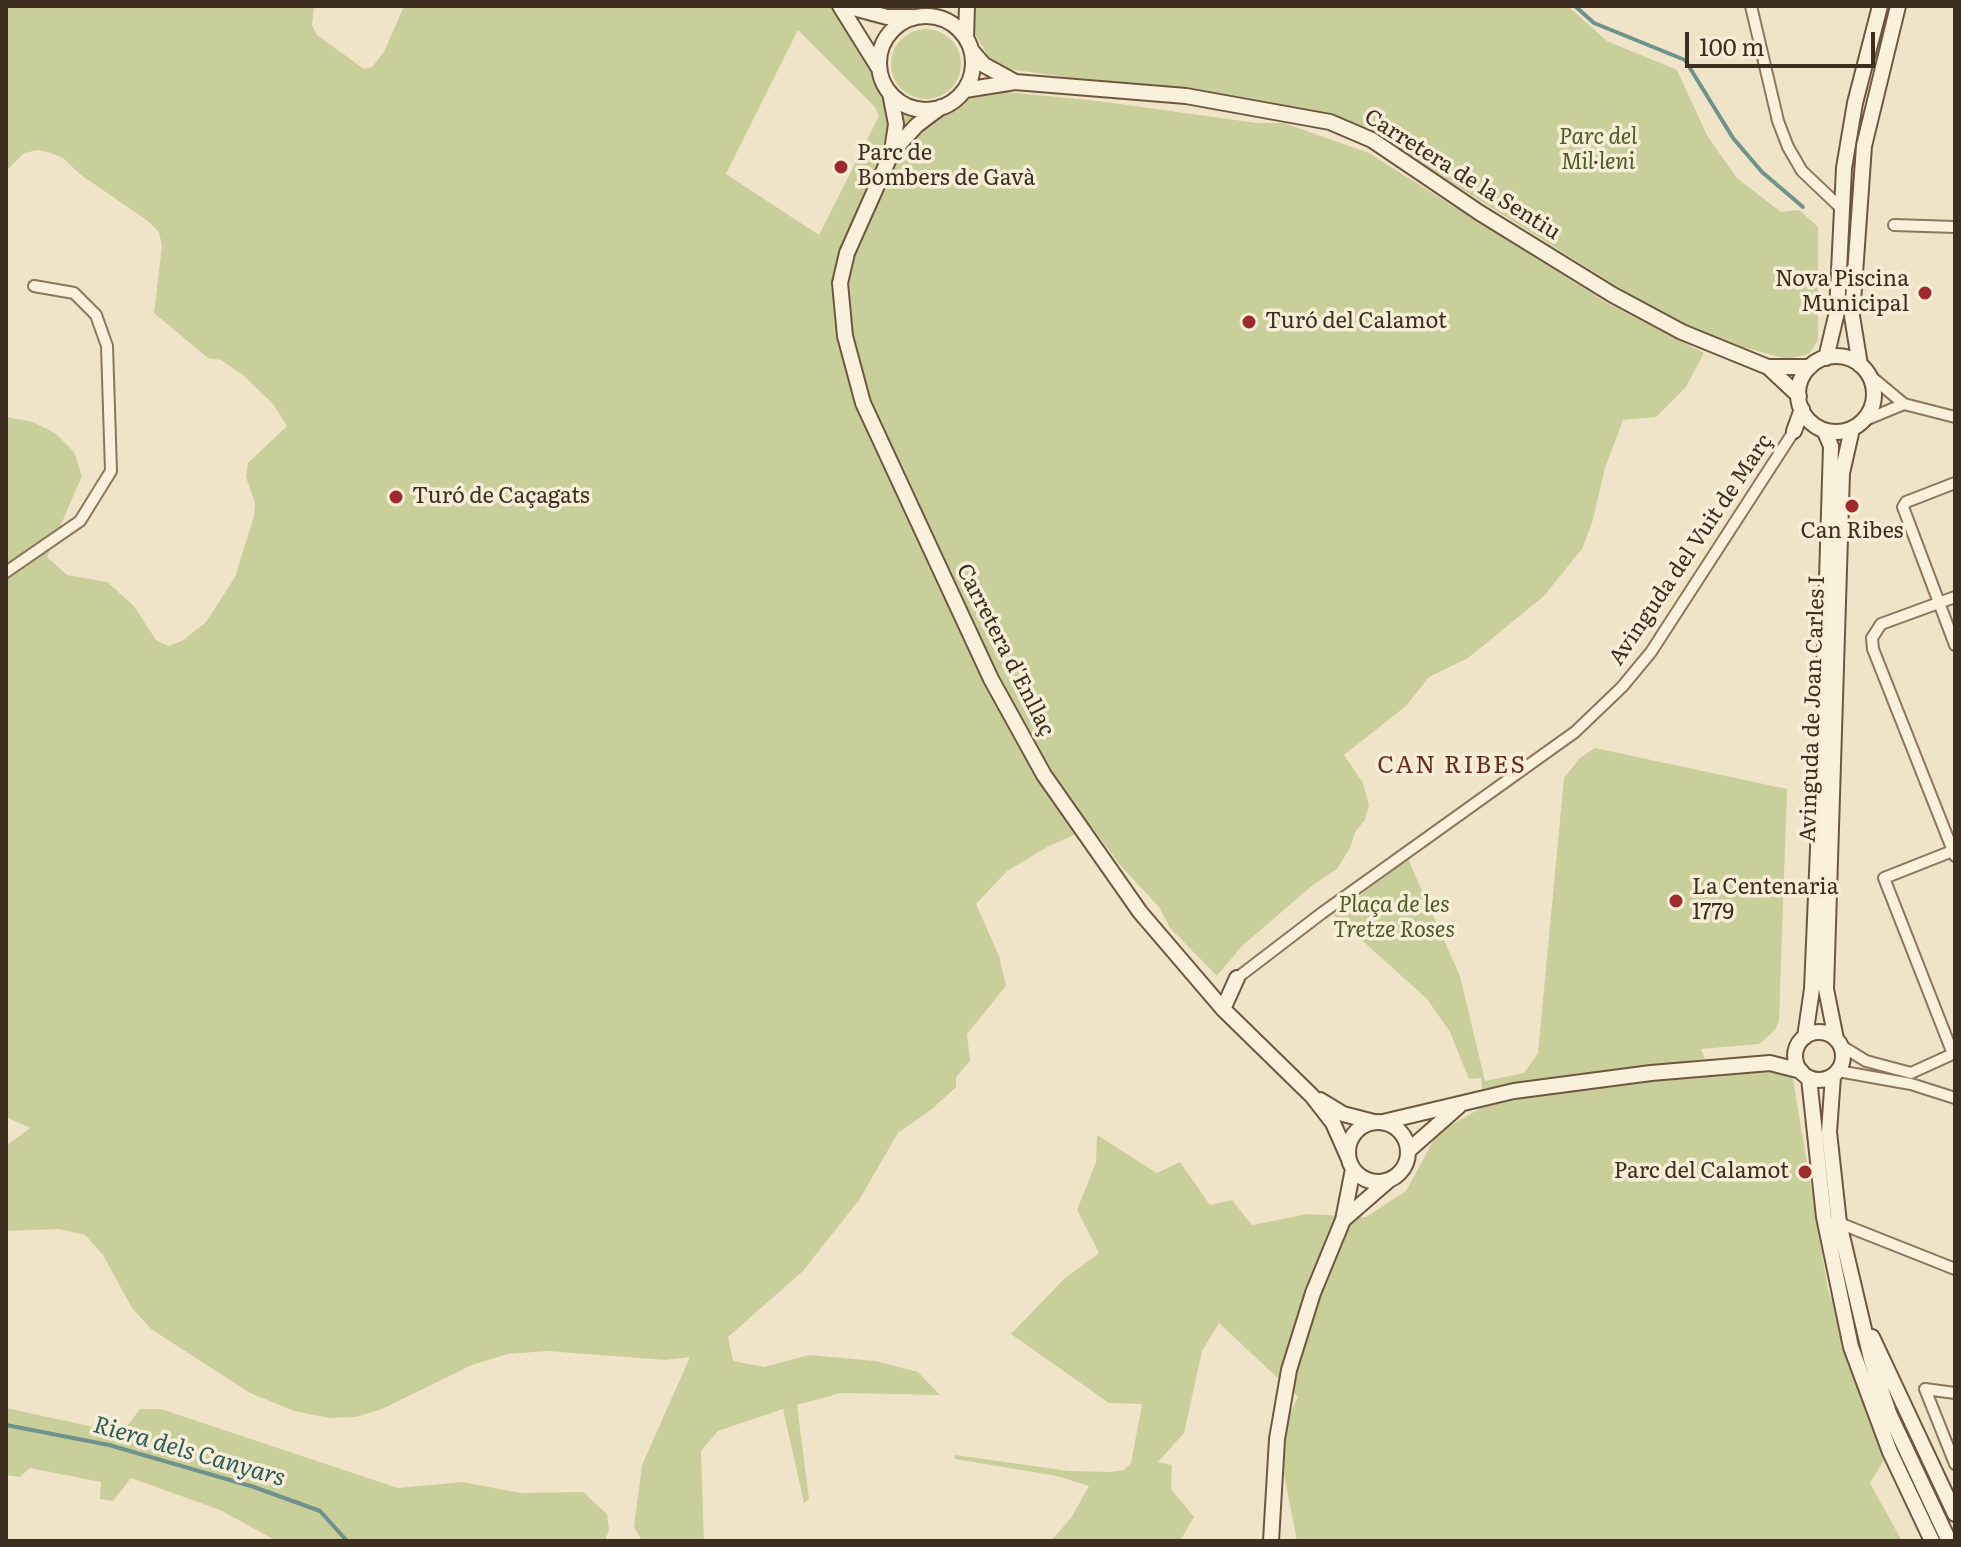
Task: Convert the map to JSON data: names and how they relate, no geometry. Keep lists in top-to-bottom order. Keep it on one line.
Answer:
{"streets":{"street":["Carretera de la Sentiu","Avinguda del Vuit de Març","Carretera d'Enllaç","Avinguda de Joan Carles I"]},"crossings":[["Carretera de la Sentiu","Carretera d'Enllaç"]],"districts":["CAN RIBES"],"water":["Riera dels Canyars"],"parks":["Parc del Mil·leni","Plaça de les Tretze Roses"],"places":["Parc de Bombers de Gavà","Nova Piscina Municipal","Turó del Calamot","Turó de Caçagats","Can Ribes","La Centenaria 1779","Parc del Calamot"],"scale_bar":"100 m"}
